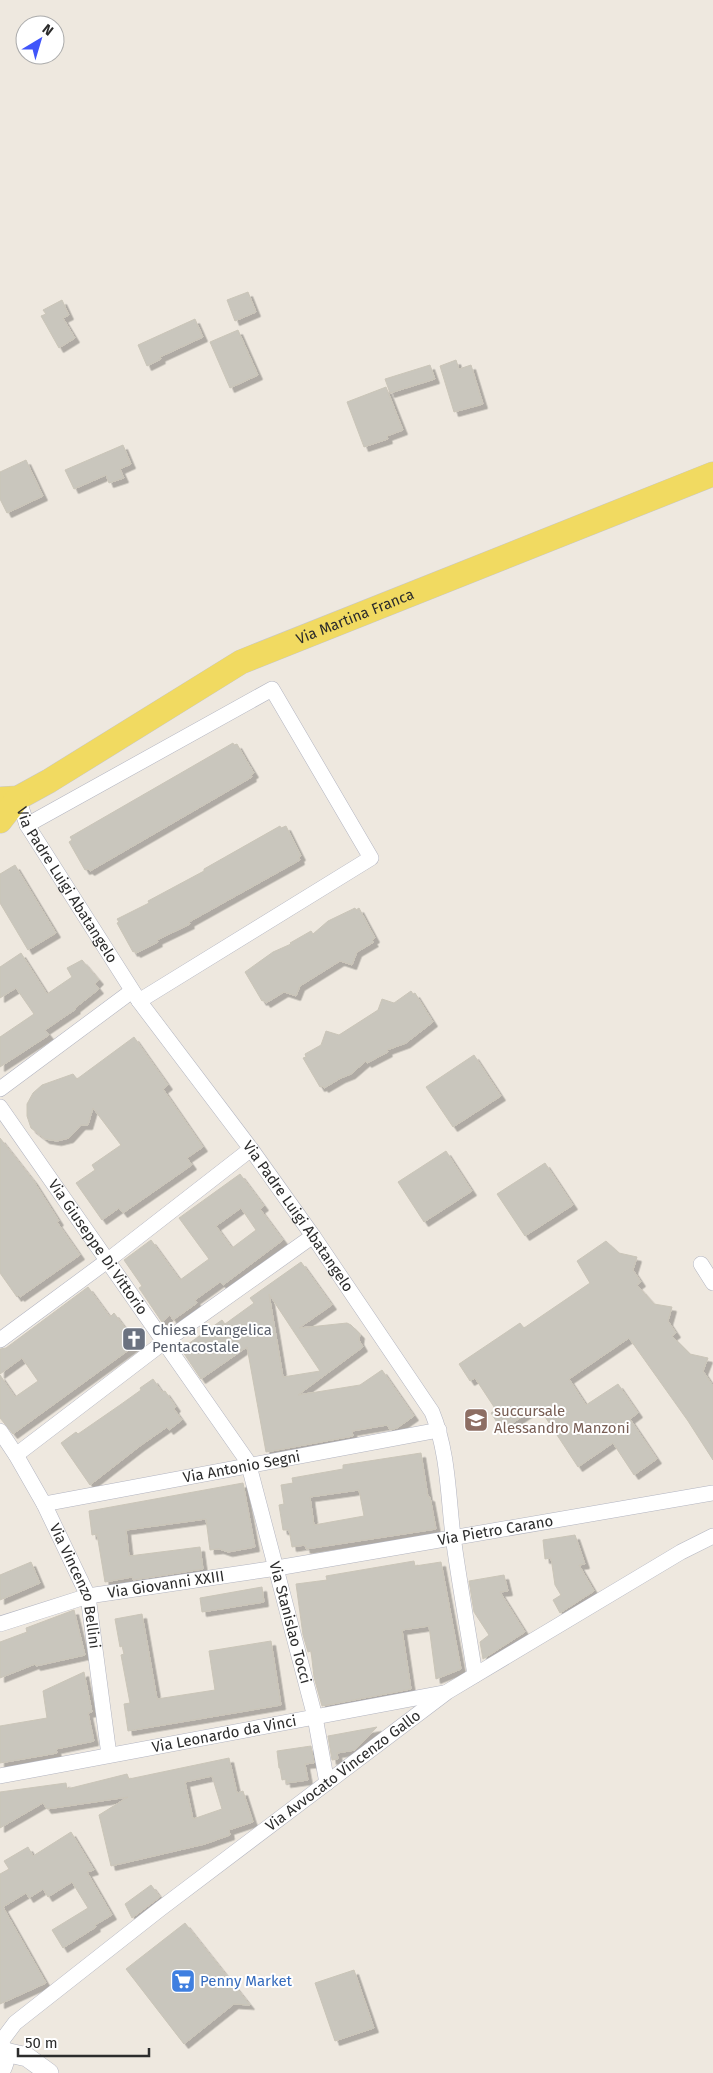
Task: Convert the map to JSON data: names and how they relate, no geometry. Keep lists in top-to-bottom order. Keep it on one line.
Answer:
{"streets":{"main road":["Via Martina Franca"],"street":["Via Padre Luigi Abatangelo","Via Giuseppe Di Vittorio","Via Antonio Segni","Via Pietro Carano","Via Giovanni XXIII","Via Vincenzo Bellini","Via Stanislao Tocci","Via Leonardo da Vinci","Via Avvocato Vincenzo Gallo"]},"crossings":[["Via Martina Franca","Via Padre Luigi Abatangelo"],["Via Padre Luigi Abatangelo","Via Antonio Segni"],["Via Padre Luigi Abatangelo","Via Pietro Carano"],["Via Padre Luigi Abatangelo","Via Avvocato Vincenzo Gallo"],["Via Giuseppe Di Vittorio","Via Antonio Segni"],["Via Giuseppe Di Vittorio","Via Stanislao Tocci"],["Via Antonio Segni","Via Vincenzo Bellini"],["Via Antonio Segni","Via Stanislao Tocci"],["Via Pietro Carano","Via Giovanni XXIII"],["Via Pietro Carano","Via Stanislao Tocci"],["Via Giovanni XXIII","Via Vincenzo Bellini"],["Via Giovanni XXIII","Via Stanislao Tocci"],["Via Vincenzo Bellini","Via Leonardo da Vinci"],["Via Stanislao Tocci","Via Leonardo da Vinci"],["Via Stanislao Tocci","Via Avvocato Vincenzo Gallo"],["Via Leonardo da Vinci","Via Avvocato Vincenzo Gallo"]],"places":{"church":["Chiesa Evangelica Pentacostale"],"school or university":["succursale Alessandro Manzoni"],"supermarket":["Penny Market"]},"scale_bar":"50 m","north":"top right"}
